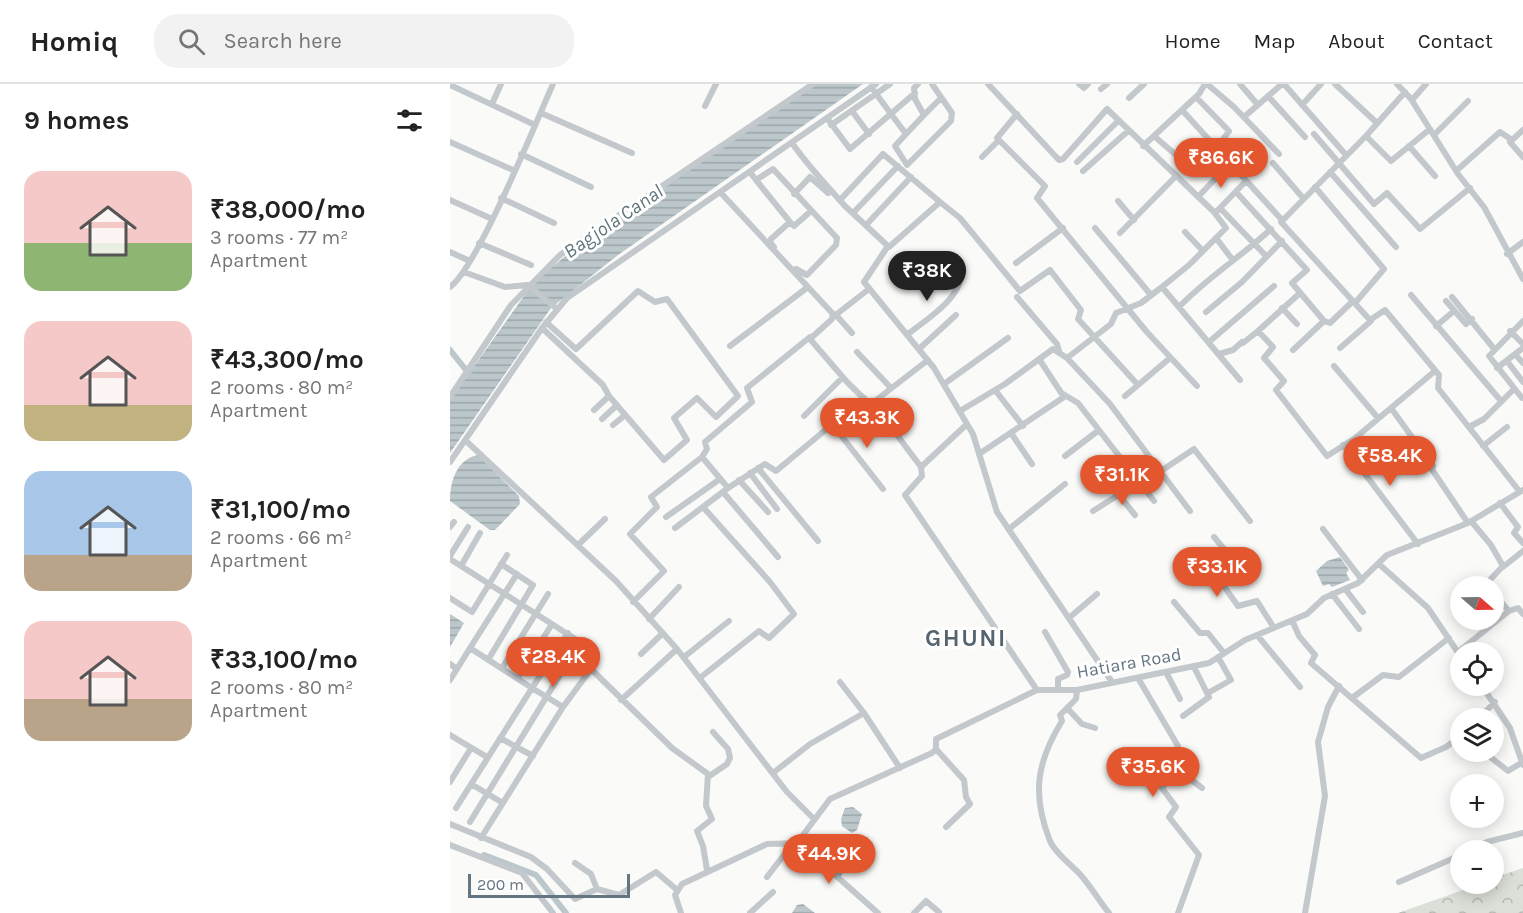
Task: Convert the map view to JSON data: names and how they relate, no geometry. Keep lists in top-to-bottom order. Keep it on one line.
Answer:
{"streets":{"street":["Hatiara Road"]},"districts":["GHUNI"],"water":["Bagjola Canal"],"scale_bar":"200 m","north":"right","page":{"header":"Homiq","search":"Search here","nav":["Home","Map","About","Contact"],"heading":"9 homes","price":["₹86.6K","₹38K","₹43.3K","₹58.4K","₹31.1K","₹33.1K","₹28.4K","₹35.6K","₹44.9K"],"list":[{"name":"₹38,000/mo","note":"3 rooms · 77 m² · Apartment"},{"name":"₹43,300/mo","note":"2 rooms · 80 m² · Apartment"},{"name":"₹31,100/mo","note":"2 rooms · 66 m² · Apartment"},{"name":"₹33,100/mo","note":"2 rooms · 80 m² · Apartment"}],"map_buttons":["+","−"],"scale":"200 m"}}
